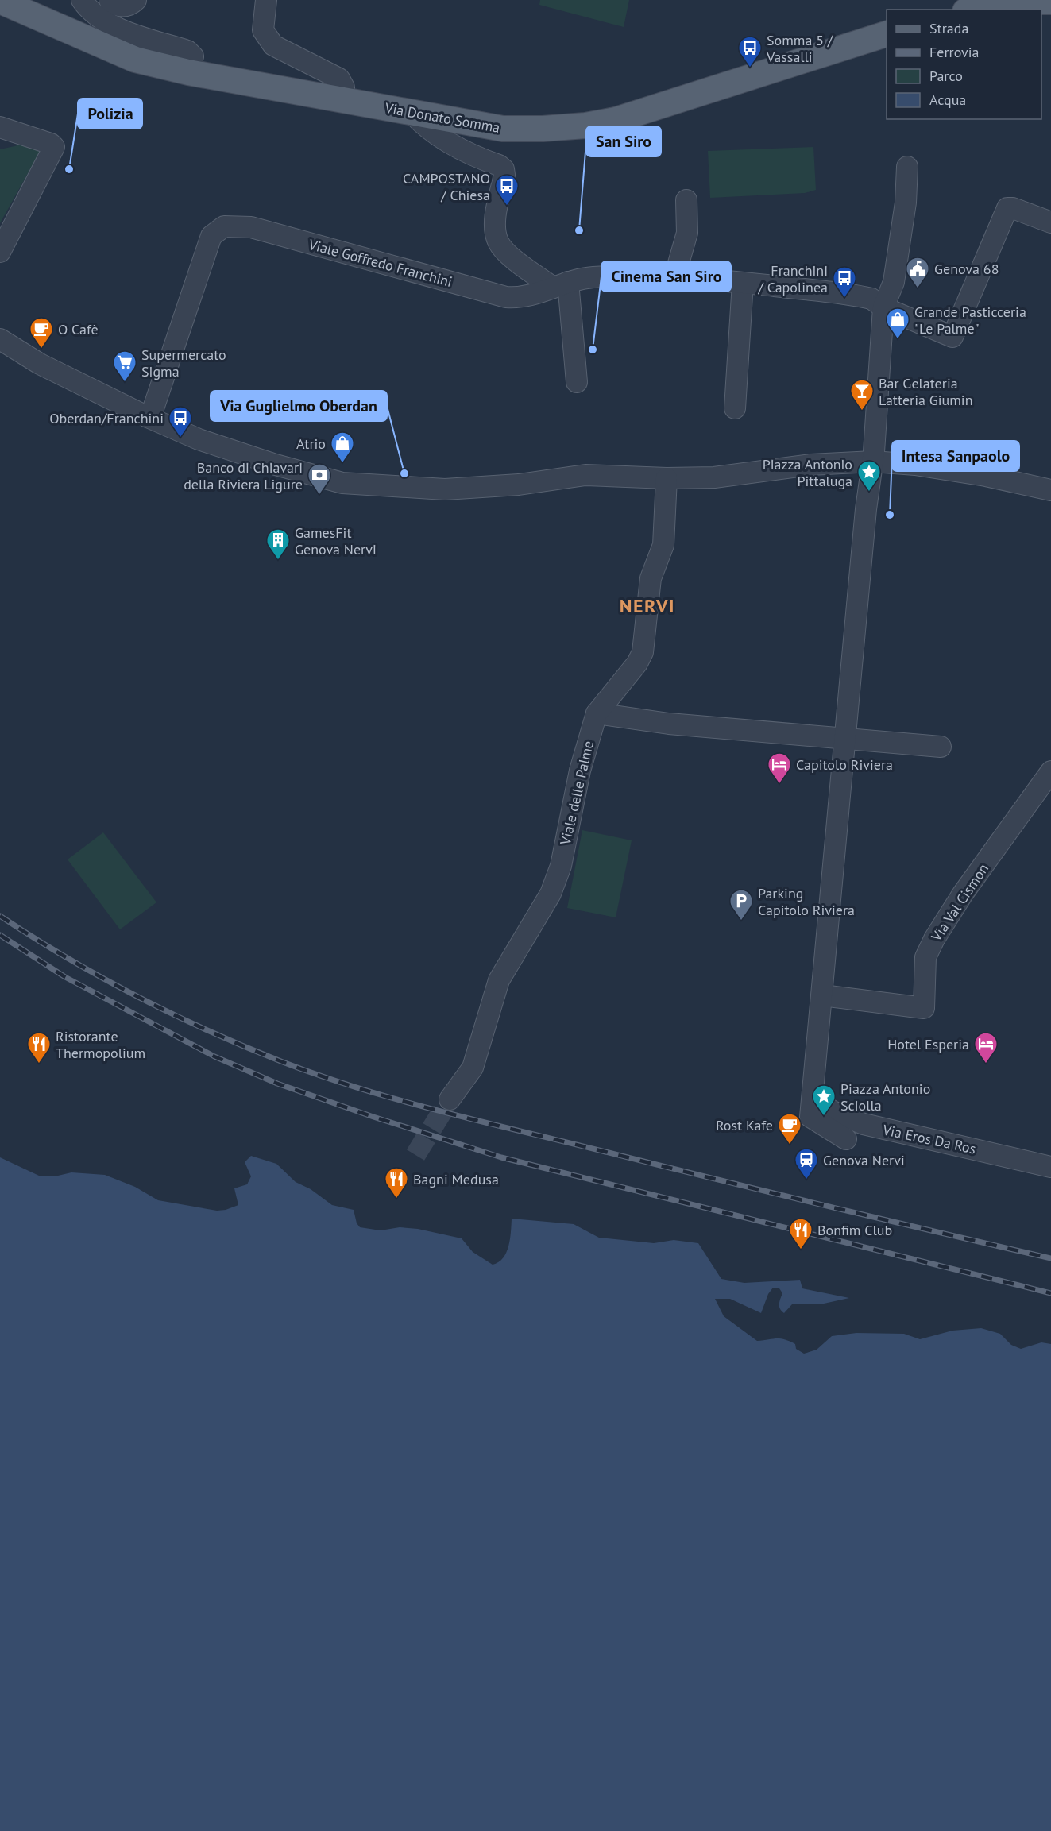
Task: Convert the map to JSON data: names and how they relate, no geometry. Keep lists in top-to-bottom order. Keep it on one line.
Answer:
{"streets":{"main road":["Via Donato Somma"],"street":["Viale Goffredo Franchini","Viale delle Palme","Via Val Cismon","Via Eros Da Ros"]},"districts":["NERVI"],"places":{"bus stop":["Somma 5 / Vassalli","CAMPOSTANO / Chiesa","Franchini / Capolinea","Oberdan/Franchini"],"other":["Polizia","San Siro","Cinema San Siro","Via Guglielmo Oberdan","Intesa Sanpaolo"],"public building":["Genova 68"],"shop":["Grande Pasticceria \"Le Palme\"","Atrio"],"cafe":["O Cafè","Rost Kafe"],"supermarket":["Supermercato Sigma"],"bar":["Bar Gelateria Latteria Giumin"],"place":["Piazza Antonio Pittaluga","Piazza Antonio Sciolla"],"bank":["Banco di Chiavari della Riviera Ligure"],"building":["GamesFit Genova Nervi"],"hotel":["Capitolo Riviera","Hotel Esperia"],"parking":["Parking Capitolo Riviera"],"restaurant":["Ristorante Thermopolium","Bagni Medusa","Bonfim Club"],"station":["Genova Nervi"]},"legend":["Strada","Ferrovia","Parco","Acqua"]}
